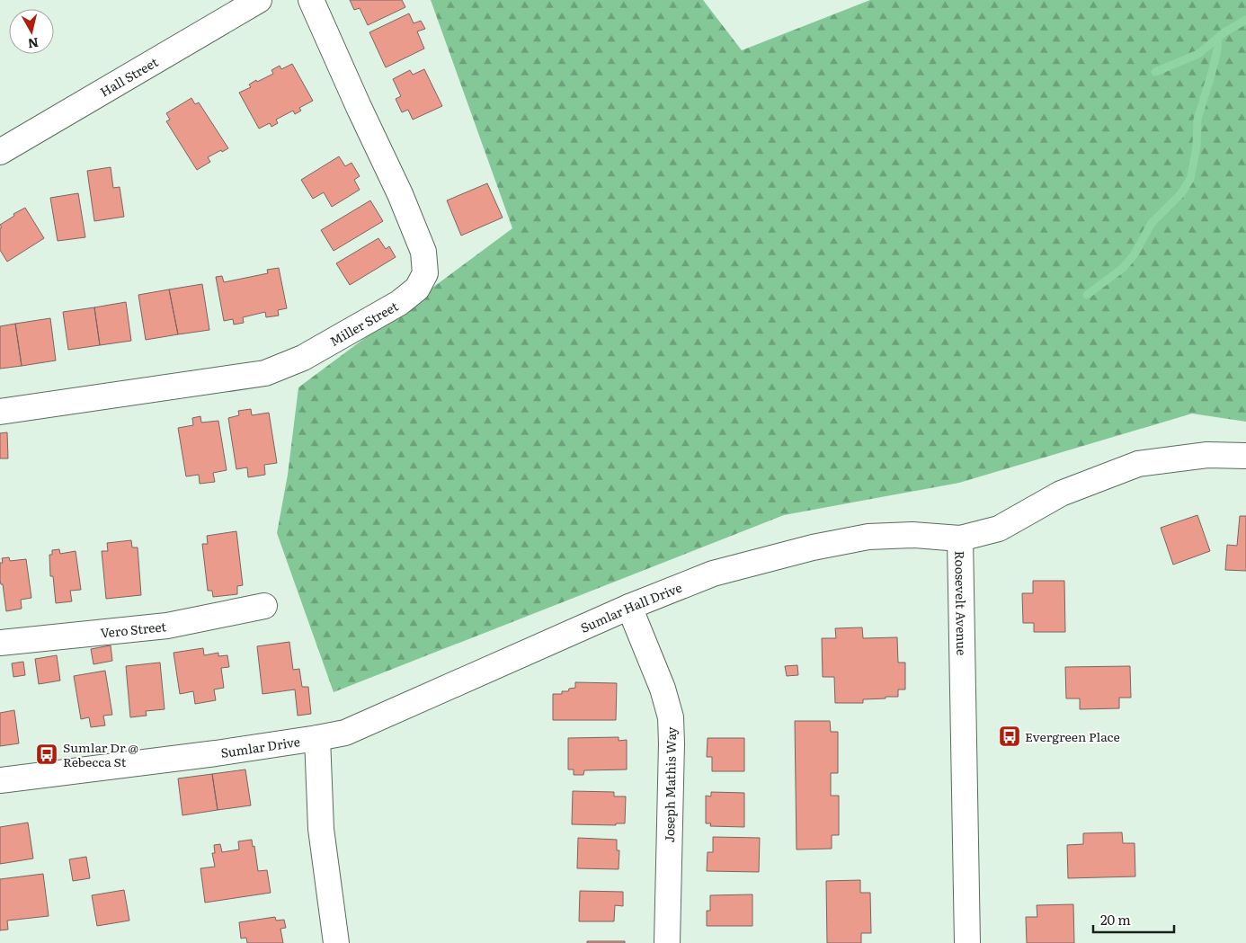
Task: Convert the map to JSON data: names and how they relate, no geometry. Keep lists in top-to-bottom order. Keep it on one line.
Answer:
{"streets":{"street":["Hall Street","Miller Street","Roosevelt Avenue","Sumlar Hall Drive","Vero Street","Sumlar Drive","Joseph Mathis Way"]},"crossings":[["Roosevelt Avenue","Sumlar Hall Drive"],["Sumlar Hall Drive","Sumlar Drive"],["Sumlar Hall Drive","Joseph Mathis Way"]],"places":{"bus stop":["Evergreen Place","Sumlar Dr @ Rebecca St"]},"scale_bar":"20 m","north":"bottom"}
